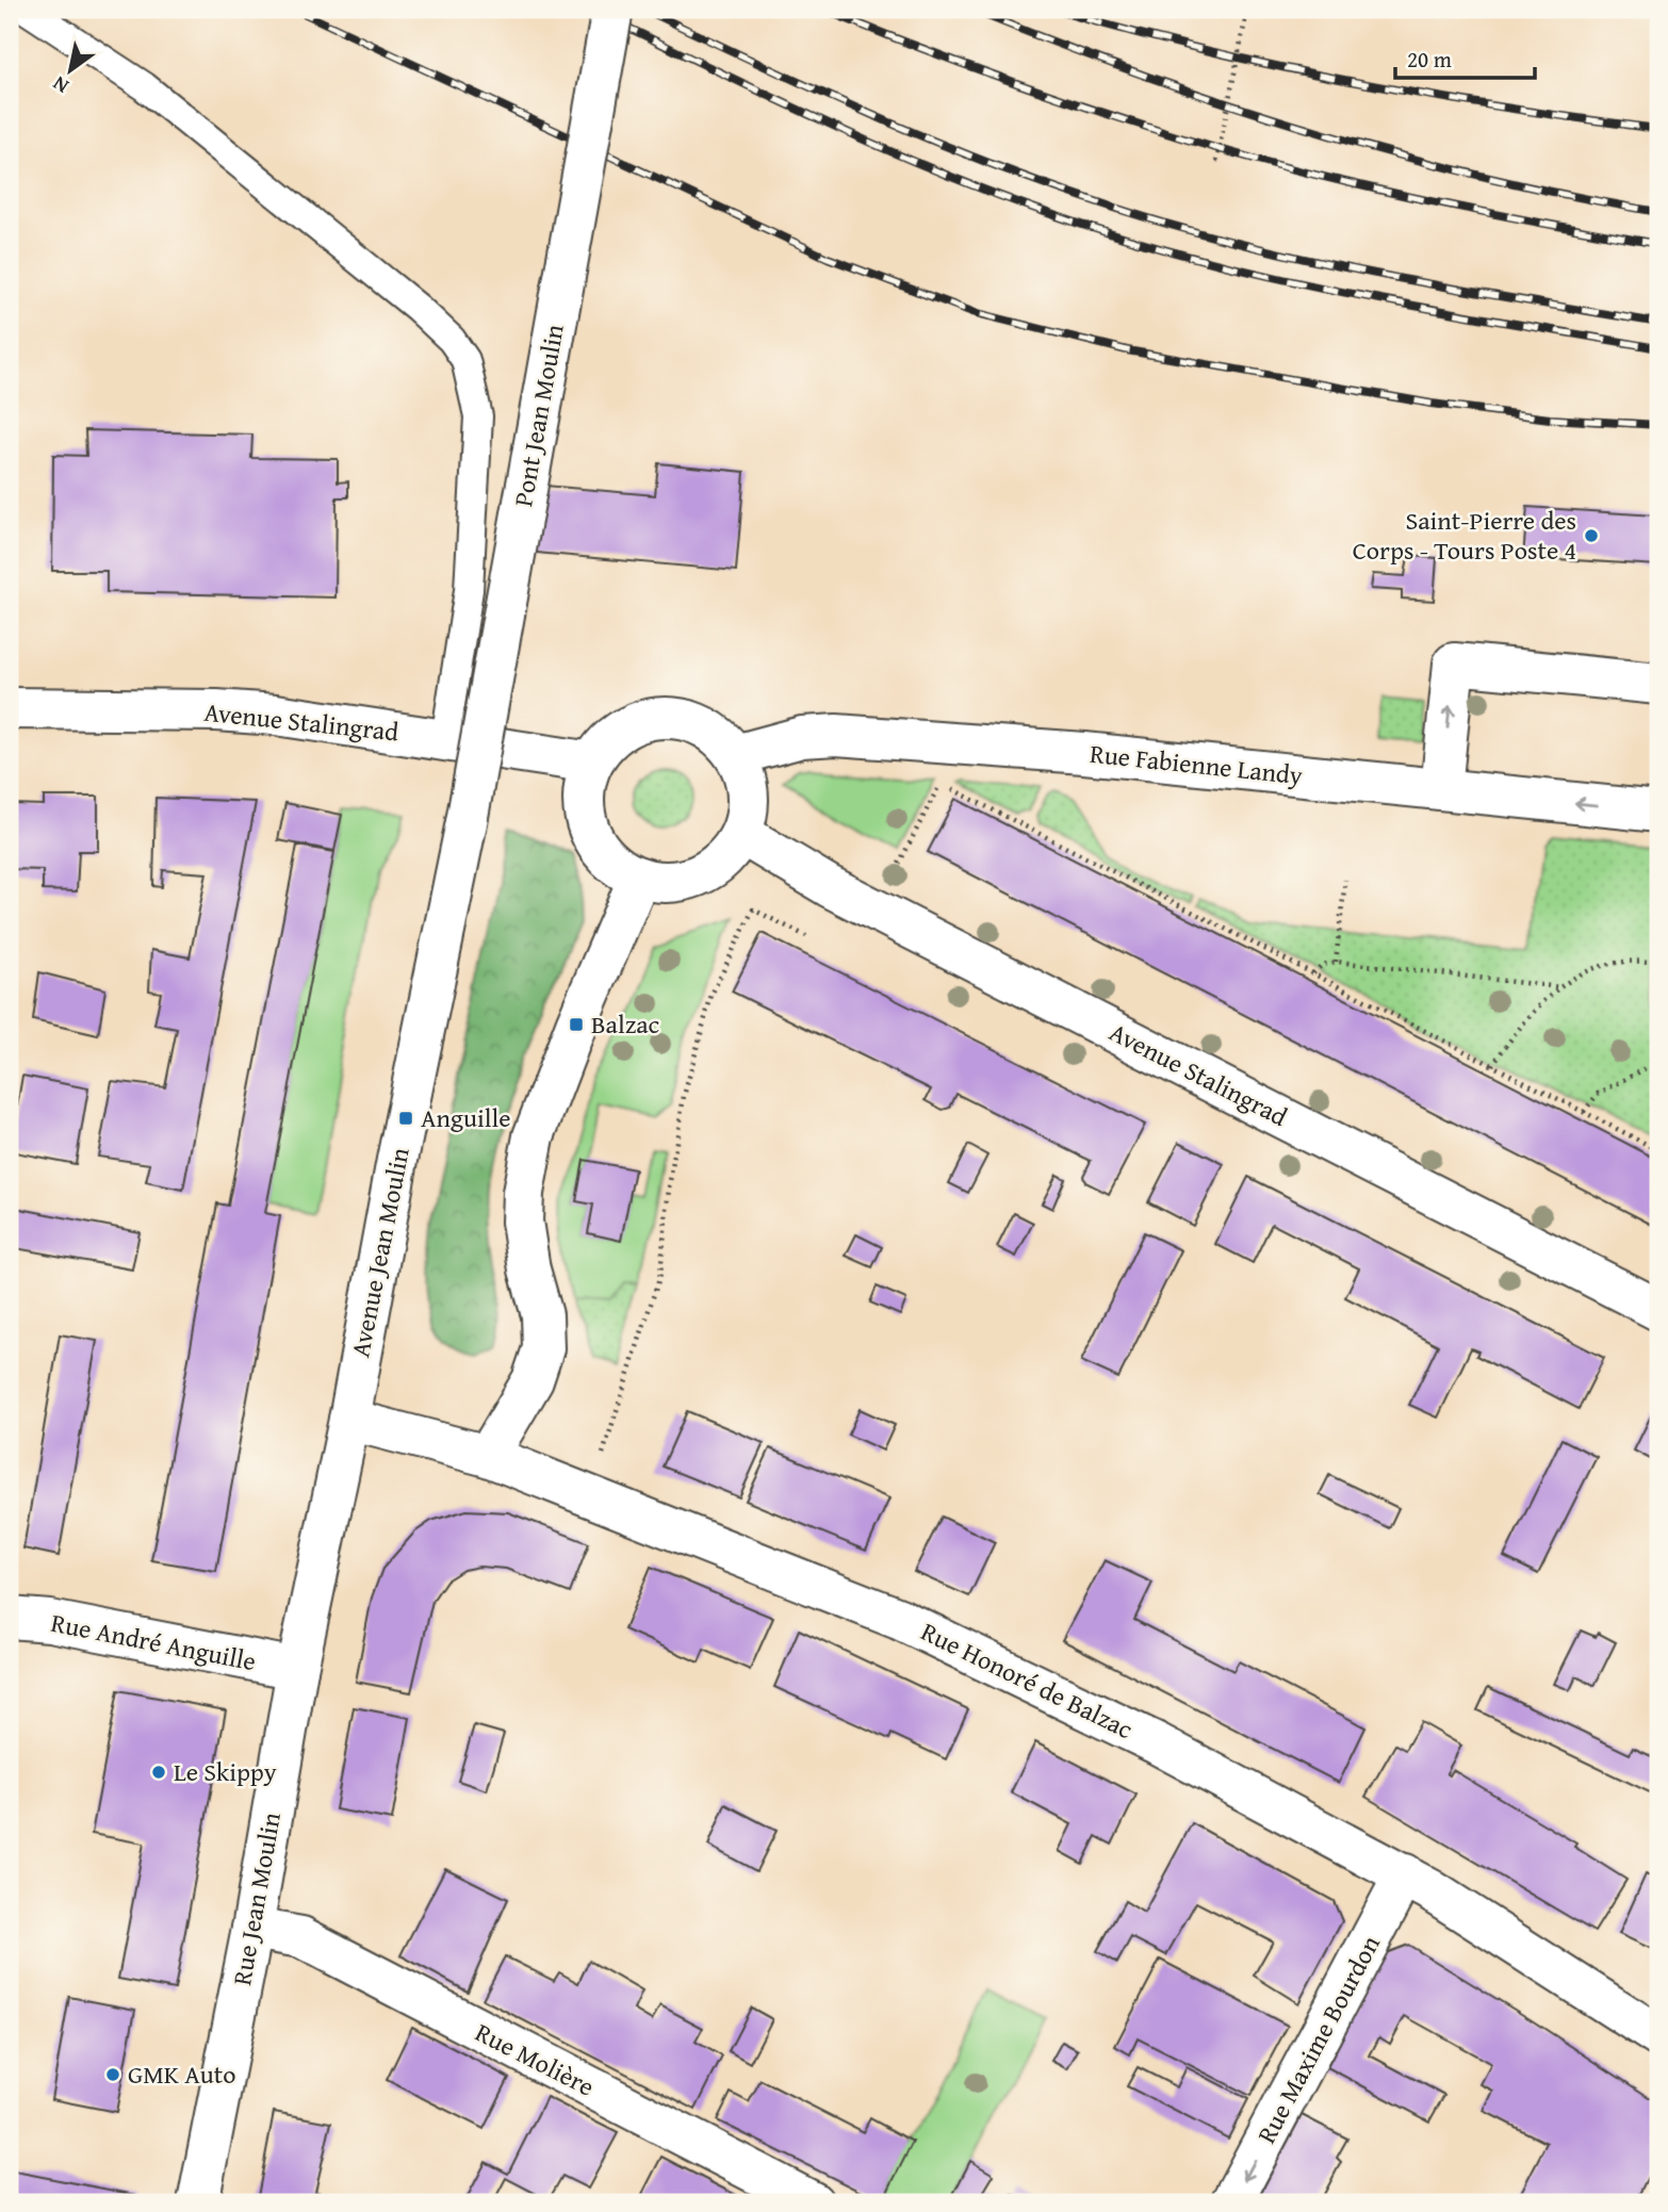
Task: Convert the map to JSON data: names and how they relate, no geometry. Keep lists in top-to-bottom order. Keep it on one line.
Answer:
{"streets":{"street":["Pont Jean Moulin","Avenue Stalingrad","Rue Fabienne Landy","Avenue Jean Moulin","Rue André Anguille","Rue Honoré de Balzac","Rue Jean Moulin","Rue Maxime Bourdon","Rue Molière"]},"crossings":[["Pont Jean Moulin","Avenue Jean Moulin"],["Avenue Stalingrad","Rue Fabienne Landy"],["Avenue Jean Moulin","Rue Honoré de Balzac"],["Avenue Jean Moulin","Rue Jean Moulin"],["Rue André Anguille","Rue Jean Moulin"],["Rue Honoré de Balzac","Rue Jean Moulin"],["Rue Honoré de Balzac","Rue Maxime Bourdon"],["Rue Jean Moulin","Rue Molière"]],"one_way":["Rue Maxime Bourdon"],"places":{"other":["Saint-Pierre des Corps - Tours Poste 4","Le Skippy","GMK Auto"],"transit":["Balzac","Anguille"]},"scale_bar":"20 m","north":"bottom left"}
